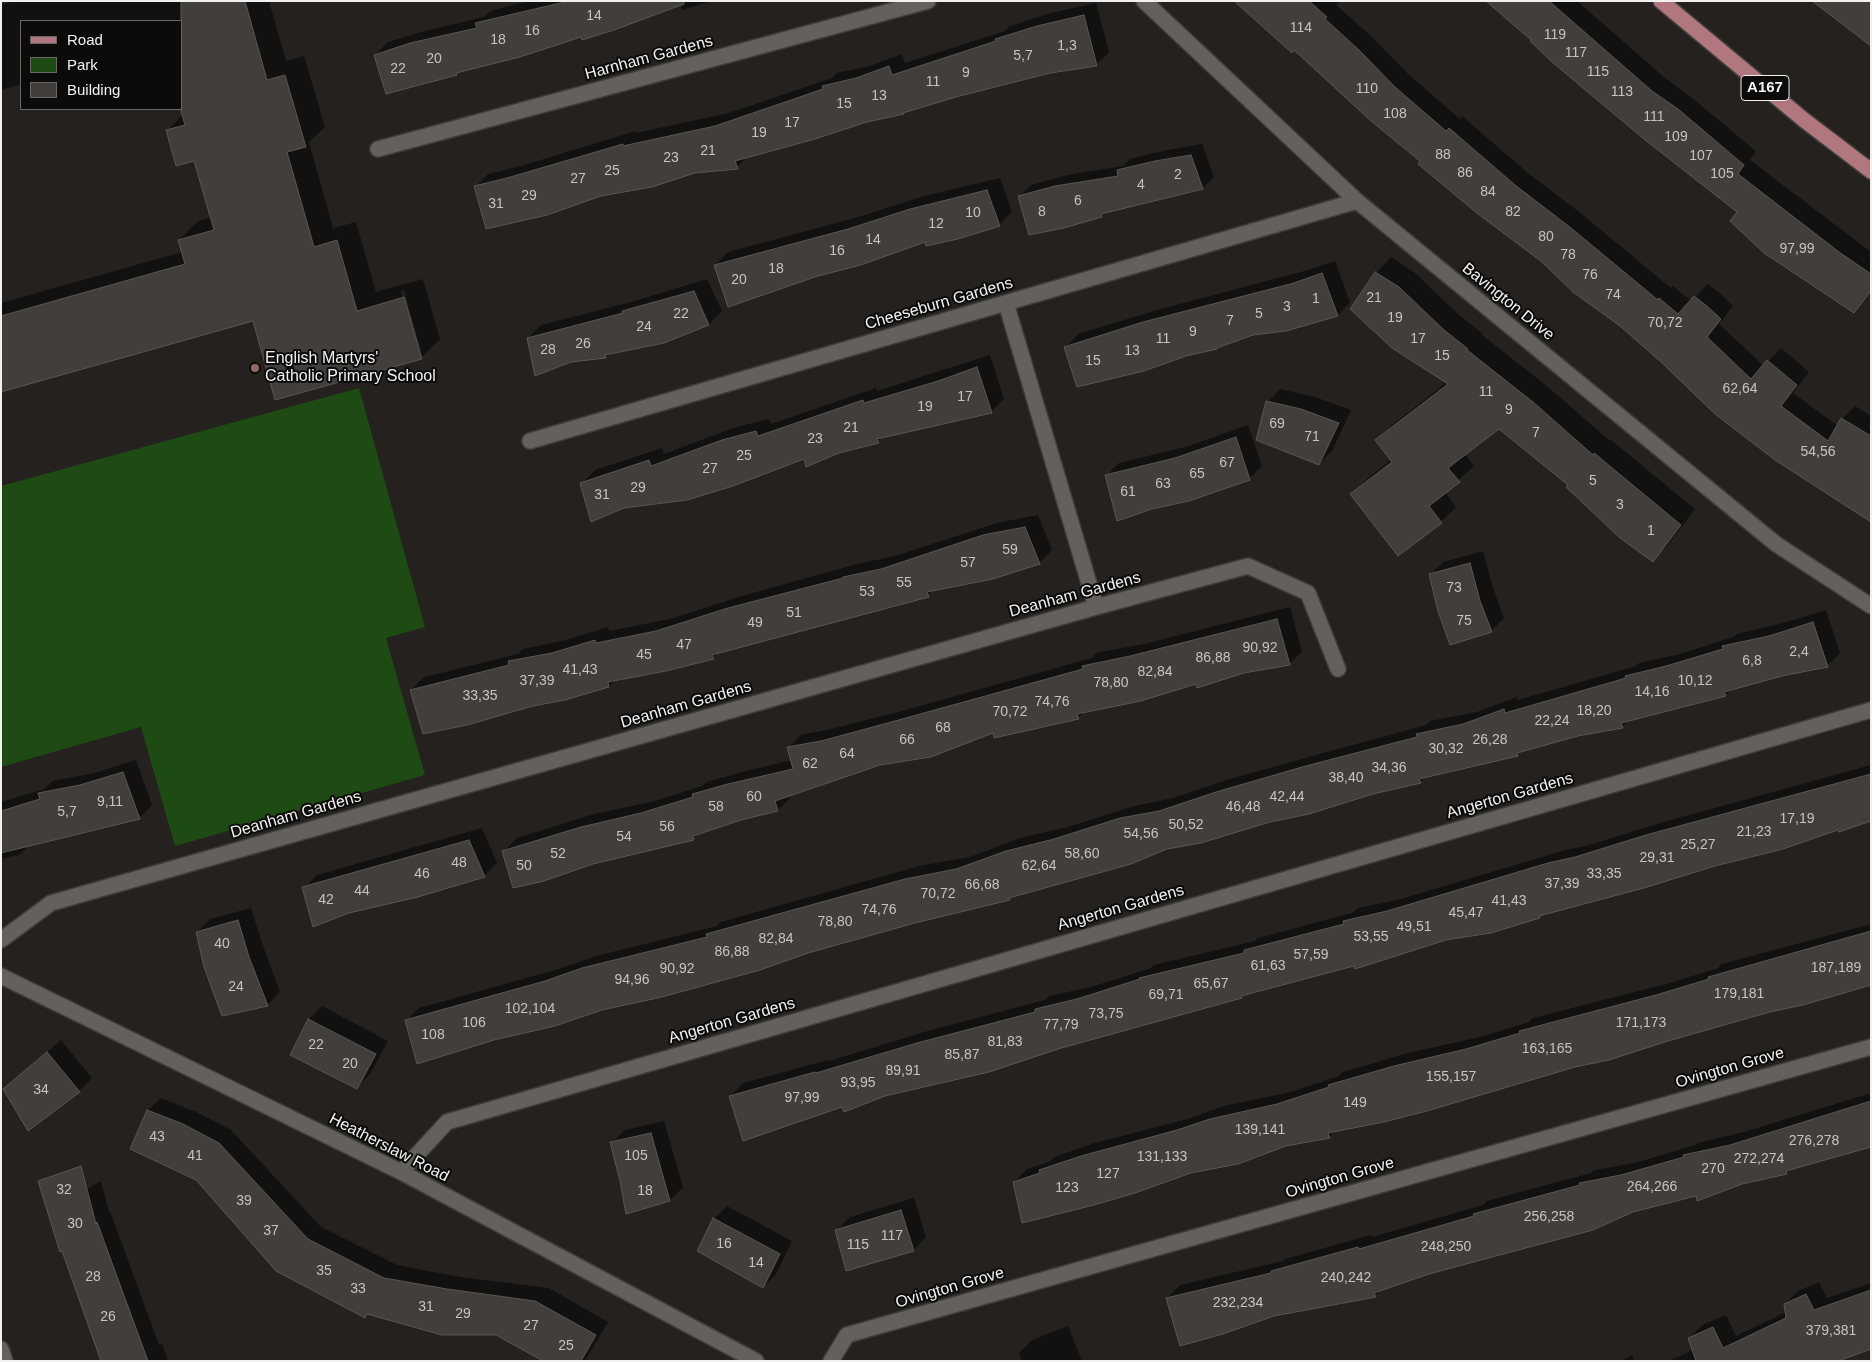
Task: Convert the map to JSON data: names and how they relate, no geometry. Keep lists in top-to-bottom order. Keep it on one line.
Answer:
{"streets":{"main road":["A167"],"street":["Harnham Gardens","Bavington Drive","Cheeseburn Gardens","Deanham Gardens","Angerton Gardens","Ovington Grove","Heatherslaw Road"]},"crossings":[["Bavington Drive","Cheeseburn Gardens"],["Angerton Gardens","Heatherslaw Road"]],"places":["English Martyrs' Catholic Primary School"],"house_numbers":["14","114","16","119","18","1,3","117","5,7","20","22","115","9","11","110","113","13","15","108","111","17","19","109","21","88","107","23","25","86","105","2","27","4","84","29","6","31","8","82","10","12","80","14","97,99","16","78","18","76","20","74","21","1","3","22","5","19","7","70,72","24","9","11","17","26","28","13","15","15","62,64","11","17","19","9","69","21","7","71","23","54,56","25","67","27","65","5","63","29","61","31","3","1","59","57","55","73","53","51","75","49","47","90,92","2,4","45","86,88","6,8","41,43","82,84","37,39","10,12","78,80","14,16","33,35","74,76","18,20","70,72","22,24","68","66","26,28","30,32","64","62","34,36","38,40","60","42,44","9,11","58","46,48","5,7","17,19","50,52","56","21,23","54,56","54","25,27","52","58,60","29,31","48","50","62,64","46","33,35","37,39","66,68","44","70,72","42","41,43","74,76","45,47","78,80","49,51","53,55","82,84","40","86,88","57,59","61,63","187,189","90,92","94,96","65,67","24","179,181","69,71","102,104","73,75","106","171,173","77,79","108","81,83","22","163,165","85,87","20","89,91","155,157","93,95","34","97,99","149","139,141","43","276,278","41","105","131,133","272,274","270","127","264,266","123","32","18","39","256,258","30","37","117","16","115","248,250","14","35","28","240,242","33","232,234","31","29","26","27","379,381","25"],"legend":["Road","Park","Building"]}
